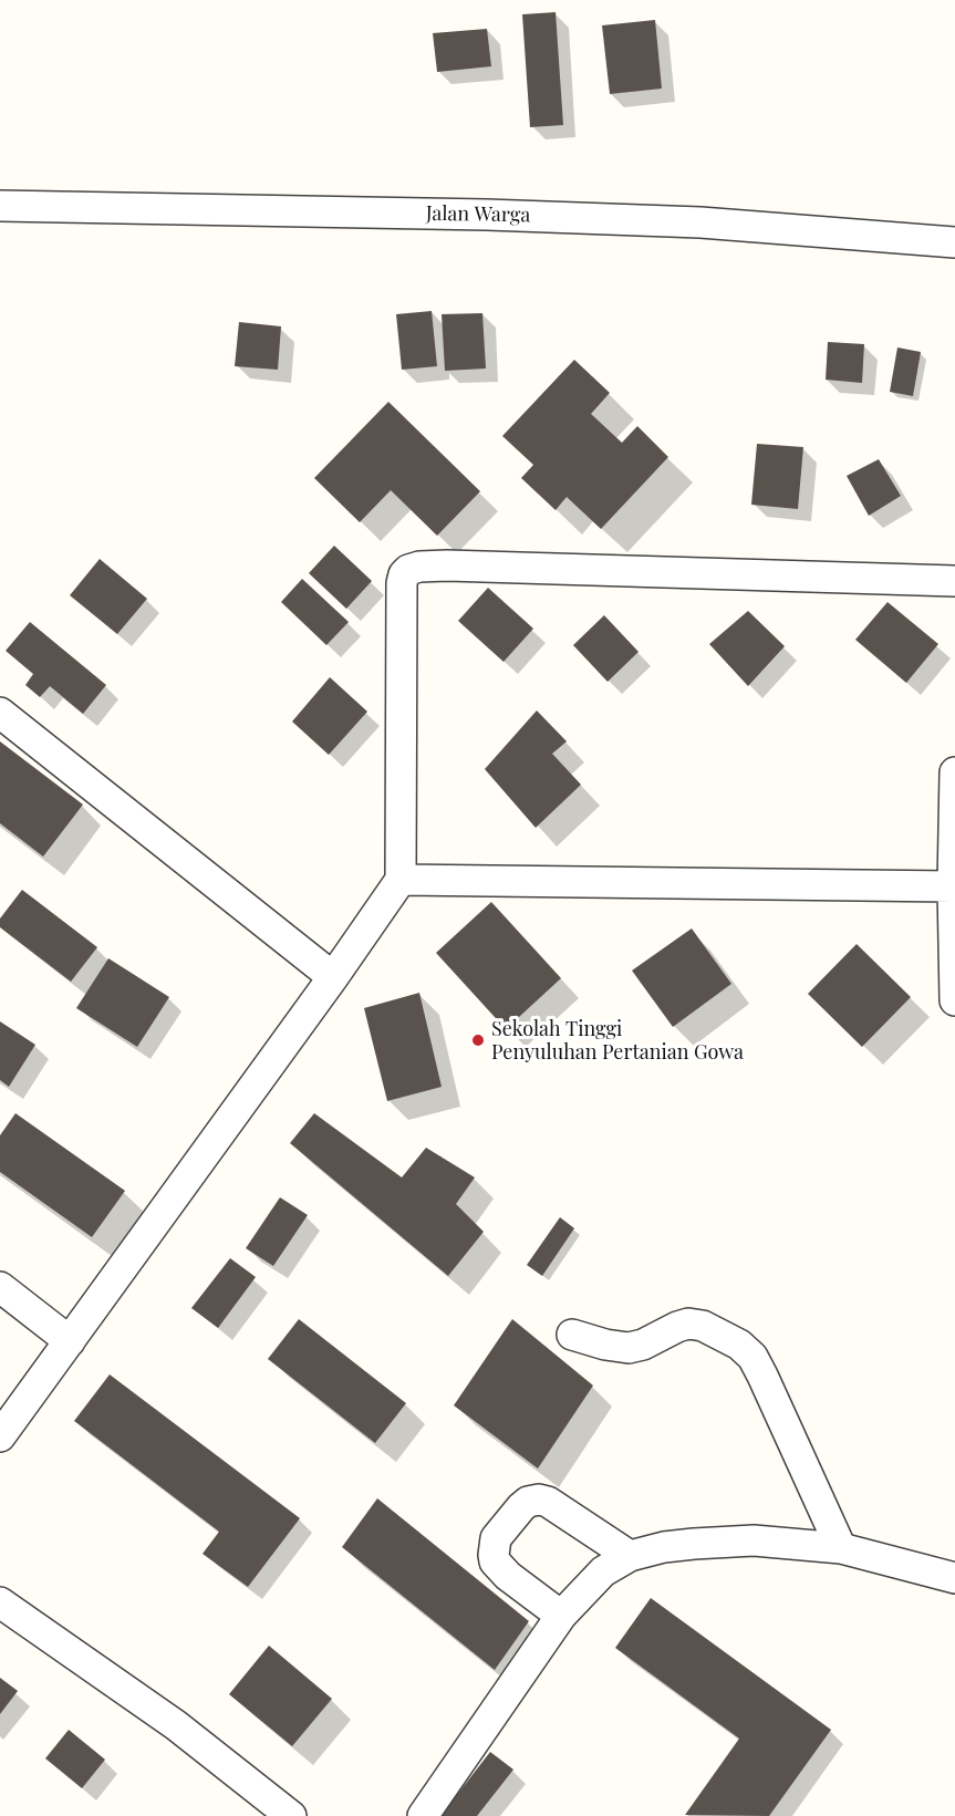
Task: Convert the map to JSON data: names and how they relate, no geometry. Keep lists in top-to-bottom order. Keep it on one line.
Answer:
{"streets":{"street":["Jalan Warga"]},"places":["Sekolah Tinggi Penyuluhan Pertanian Gowa"]}
